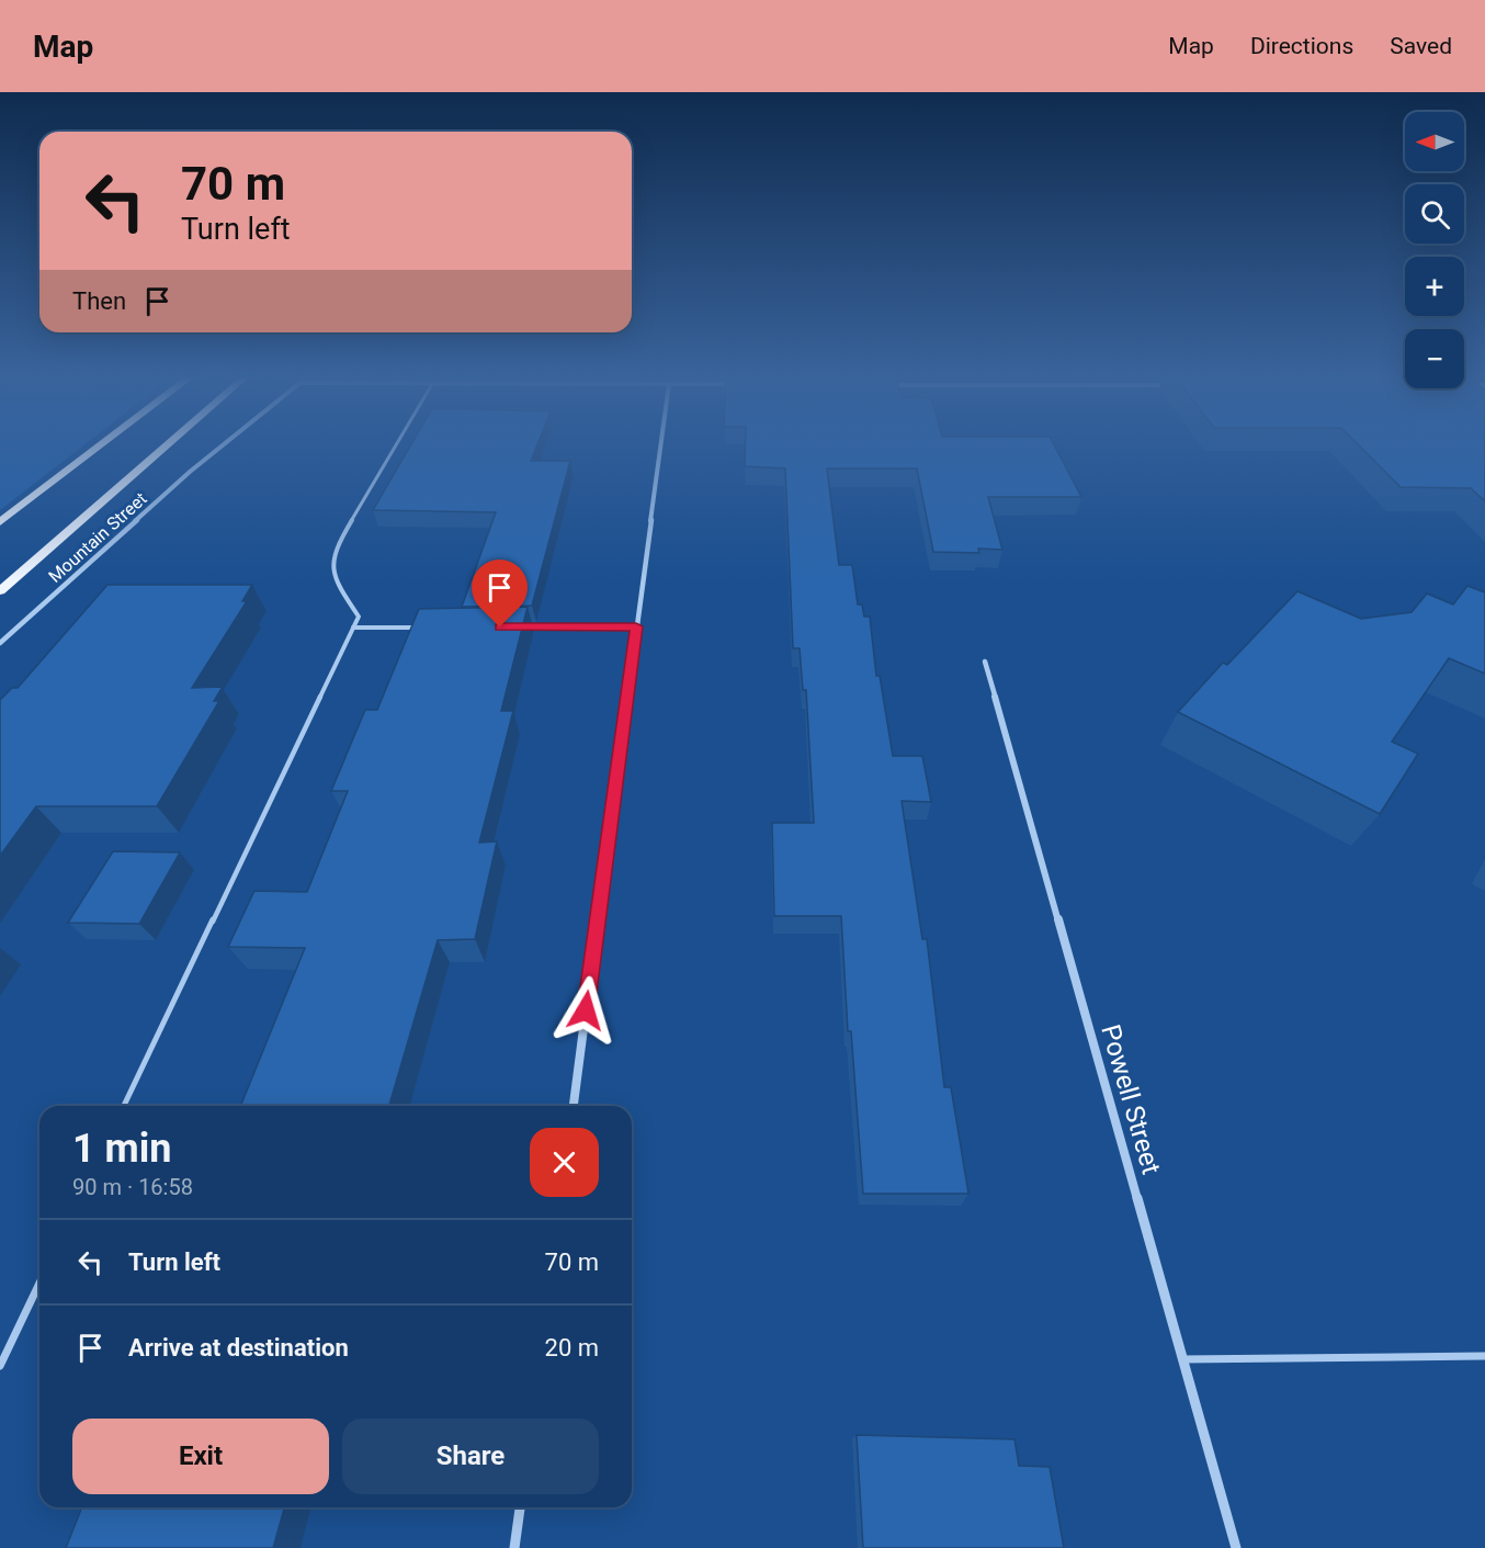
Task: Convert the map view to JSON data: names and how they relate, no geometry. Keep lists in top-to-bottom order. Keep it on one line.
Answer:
{"streets":{"street":["Mountain Street","Powell Street"]},"north":"left","page":{"header":"Map","nav":["Map","Directions","Saved"],"map_buttons":["+","−"],"turn":["70 m","Turn left"],"then":"Then","heading":["1 min","90 m · 16:58"],"list":[{"name":"Turn left","value":"70 m"},{"name":"Arrive at destination","value":"20 m"}],"buttons":["Exit","Share"]}}
